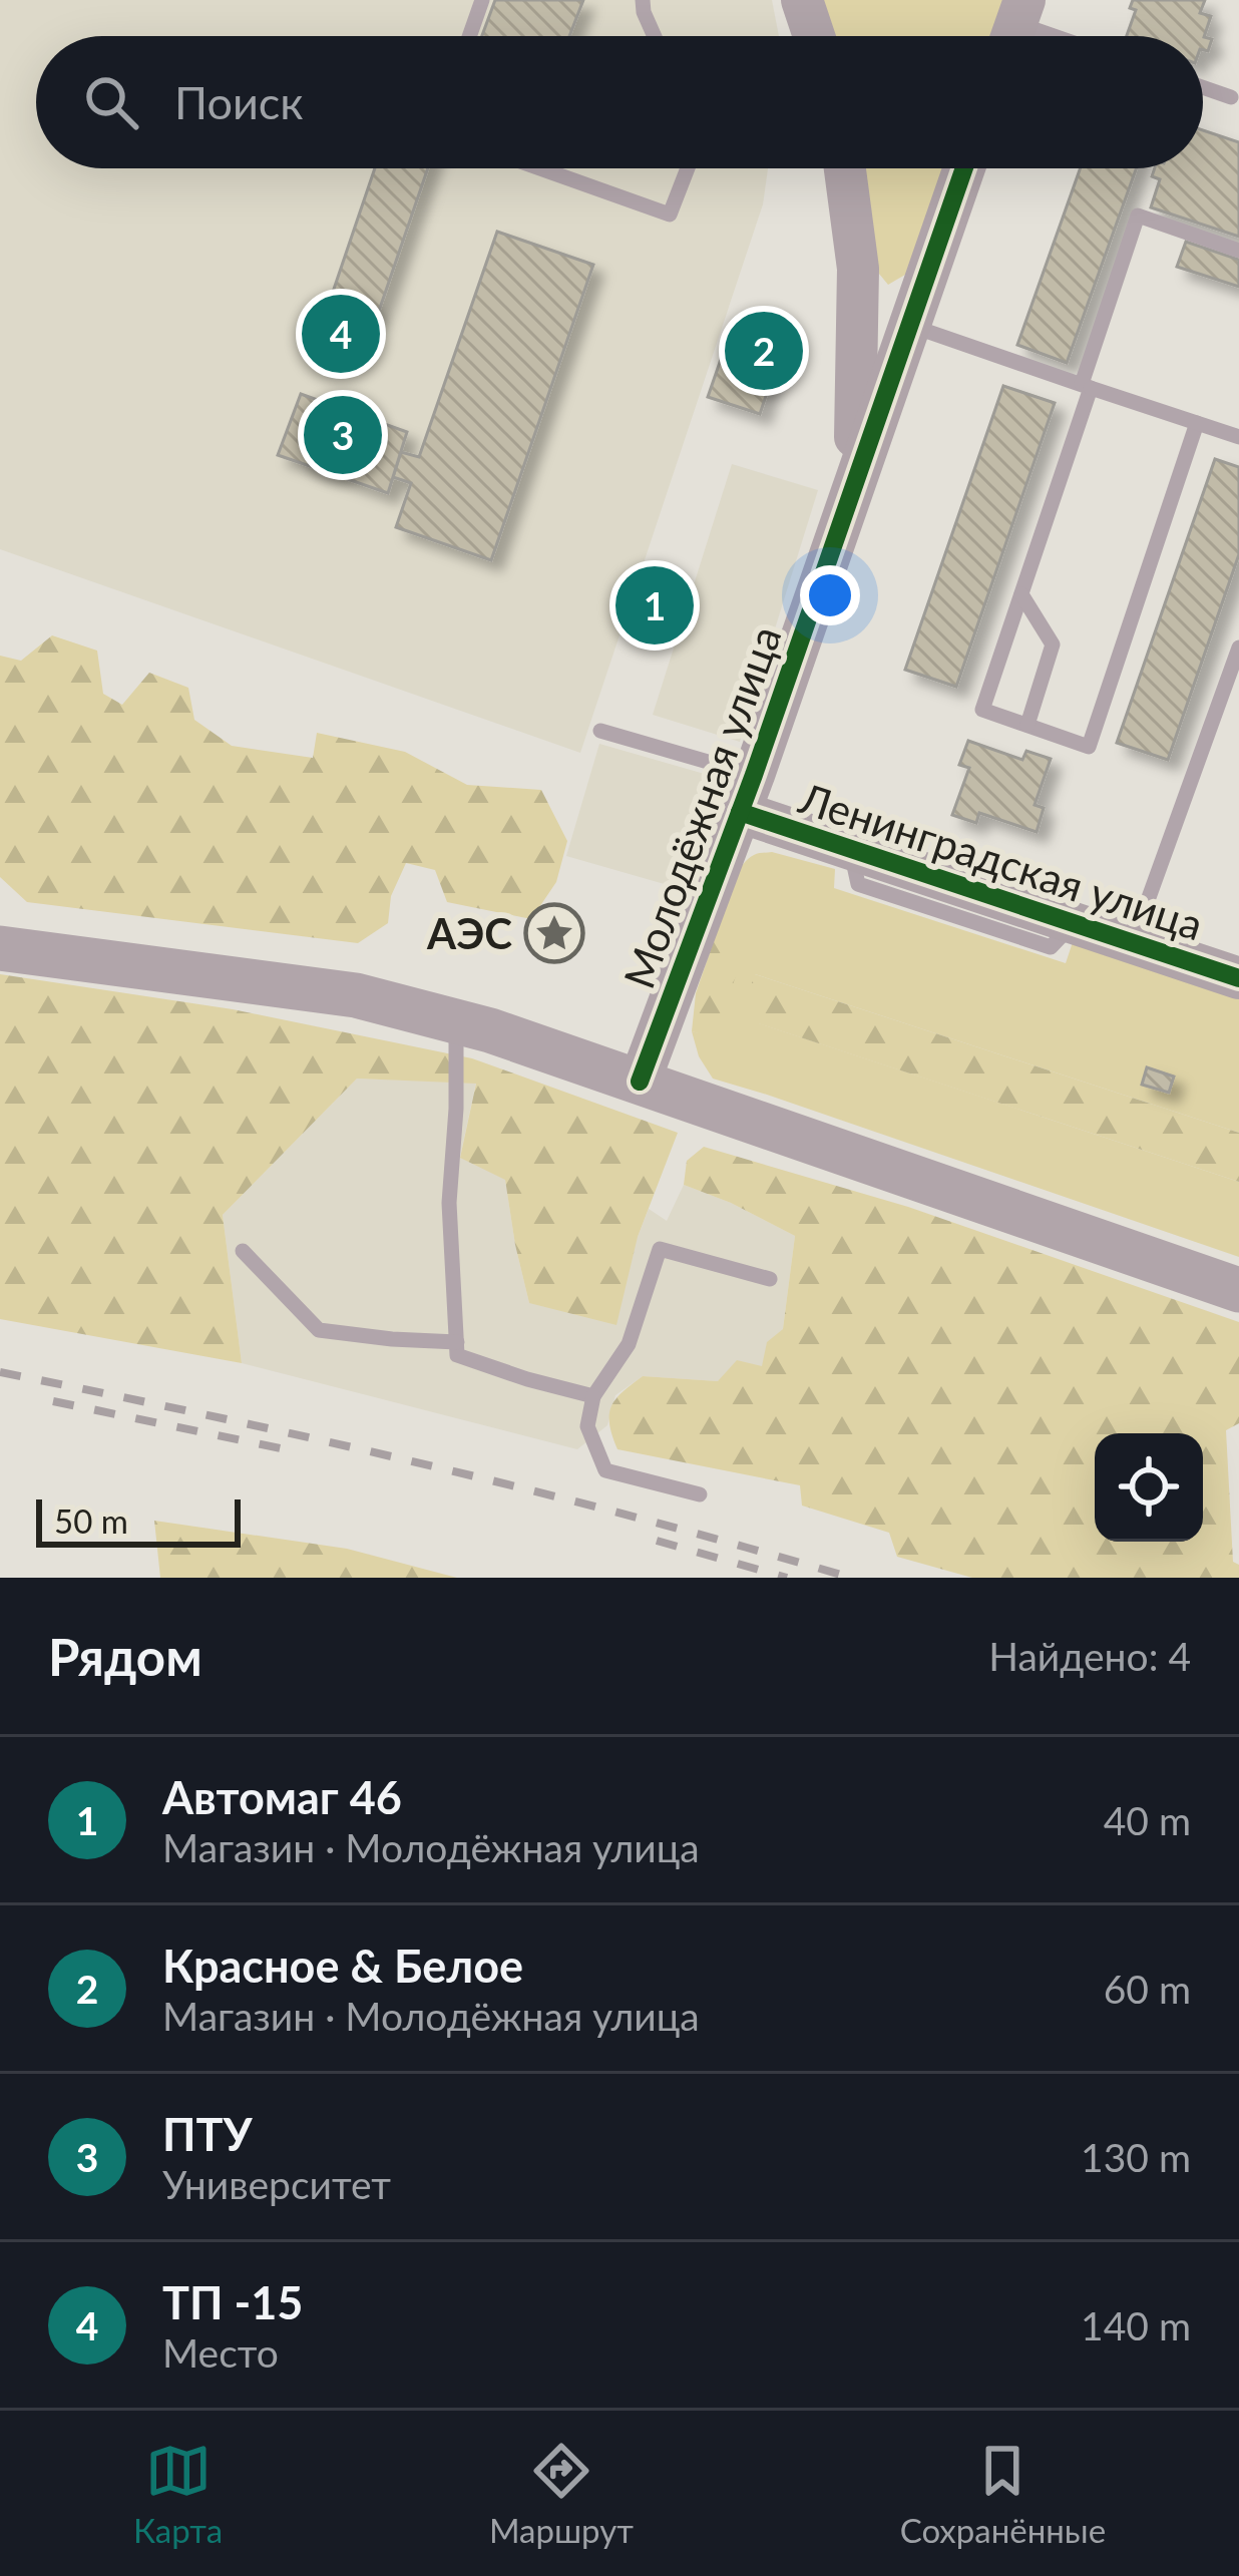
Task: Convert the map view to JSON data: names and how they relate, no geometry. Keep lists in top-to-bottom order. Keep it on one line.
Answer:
{"streets":{"street":["Молодёжная улица","Ленинградская улица"]},"crossings":[["Молодёжная улица","Ленинградская улица"]],"places":{"place":["АЭС"]},"scale_bar":"50 m","page":{"search":"Поиск","pins":["4","2","3","1"],"scale":"50 m","heading":["Рядом","Найдено: 4"],"list":[{"mark":"1","name":"Автомаг 46","note":"Магазин · Молодёжная улица","value":"40 m"},{"mark":"2","name":"Красное & Белое","note":"Магазин · Молодёжная улица","value":"60 m"},{"mark":"3","name":"ПТУ","note":"Университет","value":"130 m"},{"mark":"4","name":"ТП -15","note":"Место","value":"140 m"}],"nav":["Карта","Маршрут","Сохранённые"]}}
